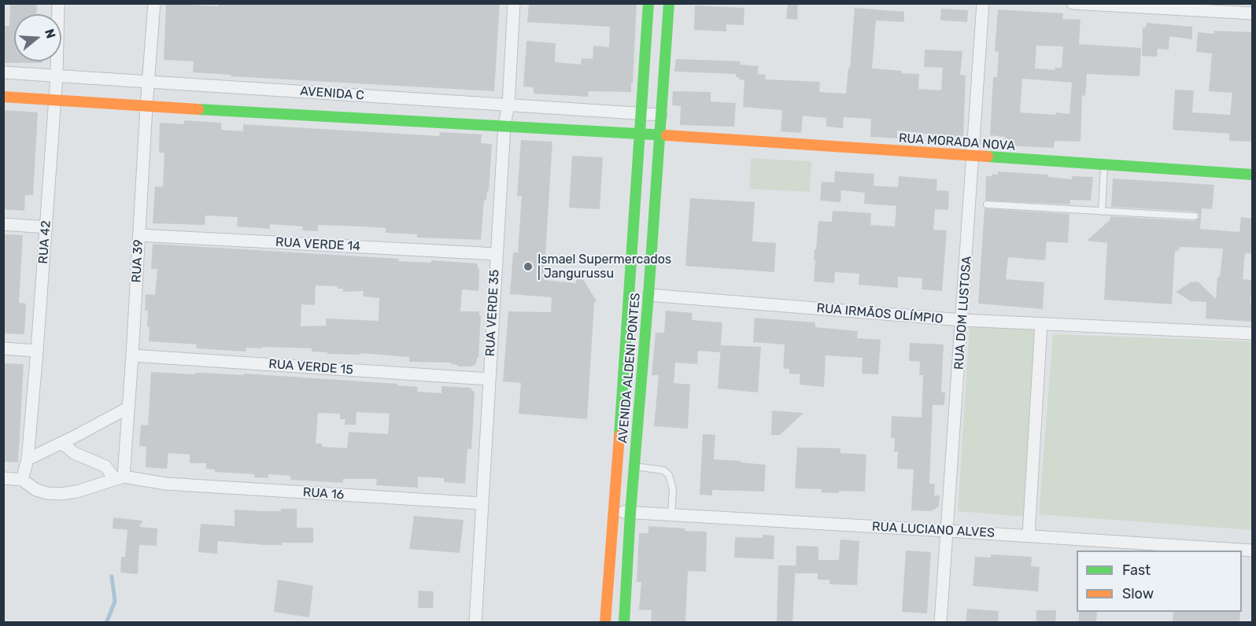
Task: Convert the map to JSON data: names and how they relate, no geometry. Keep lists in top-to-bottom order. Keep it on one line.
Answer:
{"streets":{"street":["AVENIDA C","RUA MORADA NOVA","RUA 42","RUA VERDE 14","RUA 39","RUA VERDE 35","RUA DOM LUSTOSA","RUA IRMÃOS OLÍMPIO","RUA VERDE 15","AVENIDA ALDENI PONTES","RUA 16","RUA LUCIANO ALVES"]},"crossings":[["AVENIDA C","RUA MORADA NOVA"],["AVENIDA C","RUA 42"],["AVENIDA C","RUA 39"],["AVENIDA C","RUA VERDE 35"],["AVENIDA C","AVENIDA ALDENI PONTES"],["RUA MORADA NOVA","RUA DOM LUSTOSA"],["RUA MORADA NOVA","AVENIDA ALDENI PONTES"],["RUA VERDE 14","RUA 39"],["RUA VERDE 14","RUA VERDE 35"],["RUA 39","RUA VERDE 15"],["RUA 39","RUA 16"],["RUA VERDE 35","RUA VERDE 15"],["RUA VERDE 35","RUA 16"],["RUA DOM LUSTOSA","RUA IRMÃOS OLÍMPIO"],["RUA DOM LUSTOSA","RUA LUCIANO ALVES"],["RUA IRMÃOS OLÍMPIO","AVENIDA ALDENI PONTES"],["AVENIDA ALDENI PONTES","RUA LUCIANO ALVES"]],"places":["Ismael Supermercados | Jangurussu"],"legend":["Fast","Slow"],"north":"right"}
